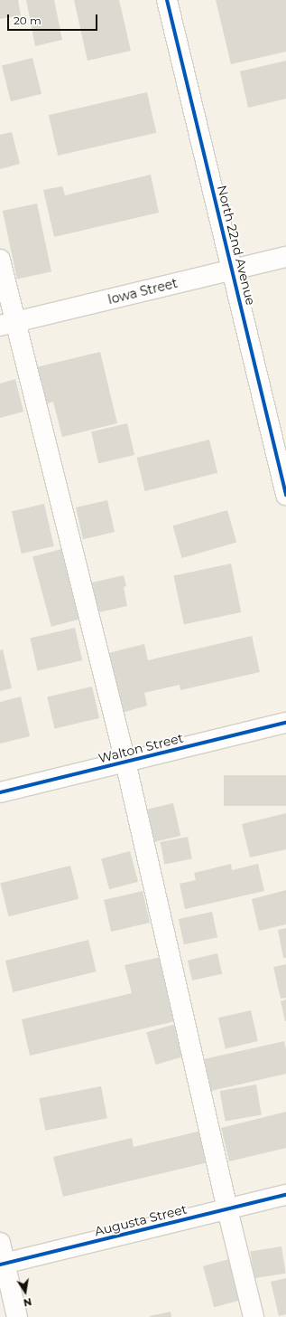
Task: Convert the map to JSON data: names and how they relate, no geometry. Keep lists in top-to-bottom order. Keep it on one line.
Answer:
{"streets":{"street":["North 22nd Avenue","Iowa Street","Walton Street","Augusta Street"]},"crossings":[["North 22nd Avenue","Iowa Street"]],"scale_bar":"20 m","north":"bottom"}
